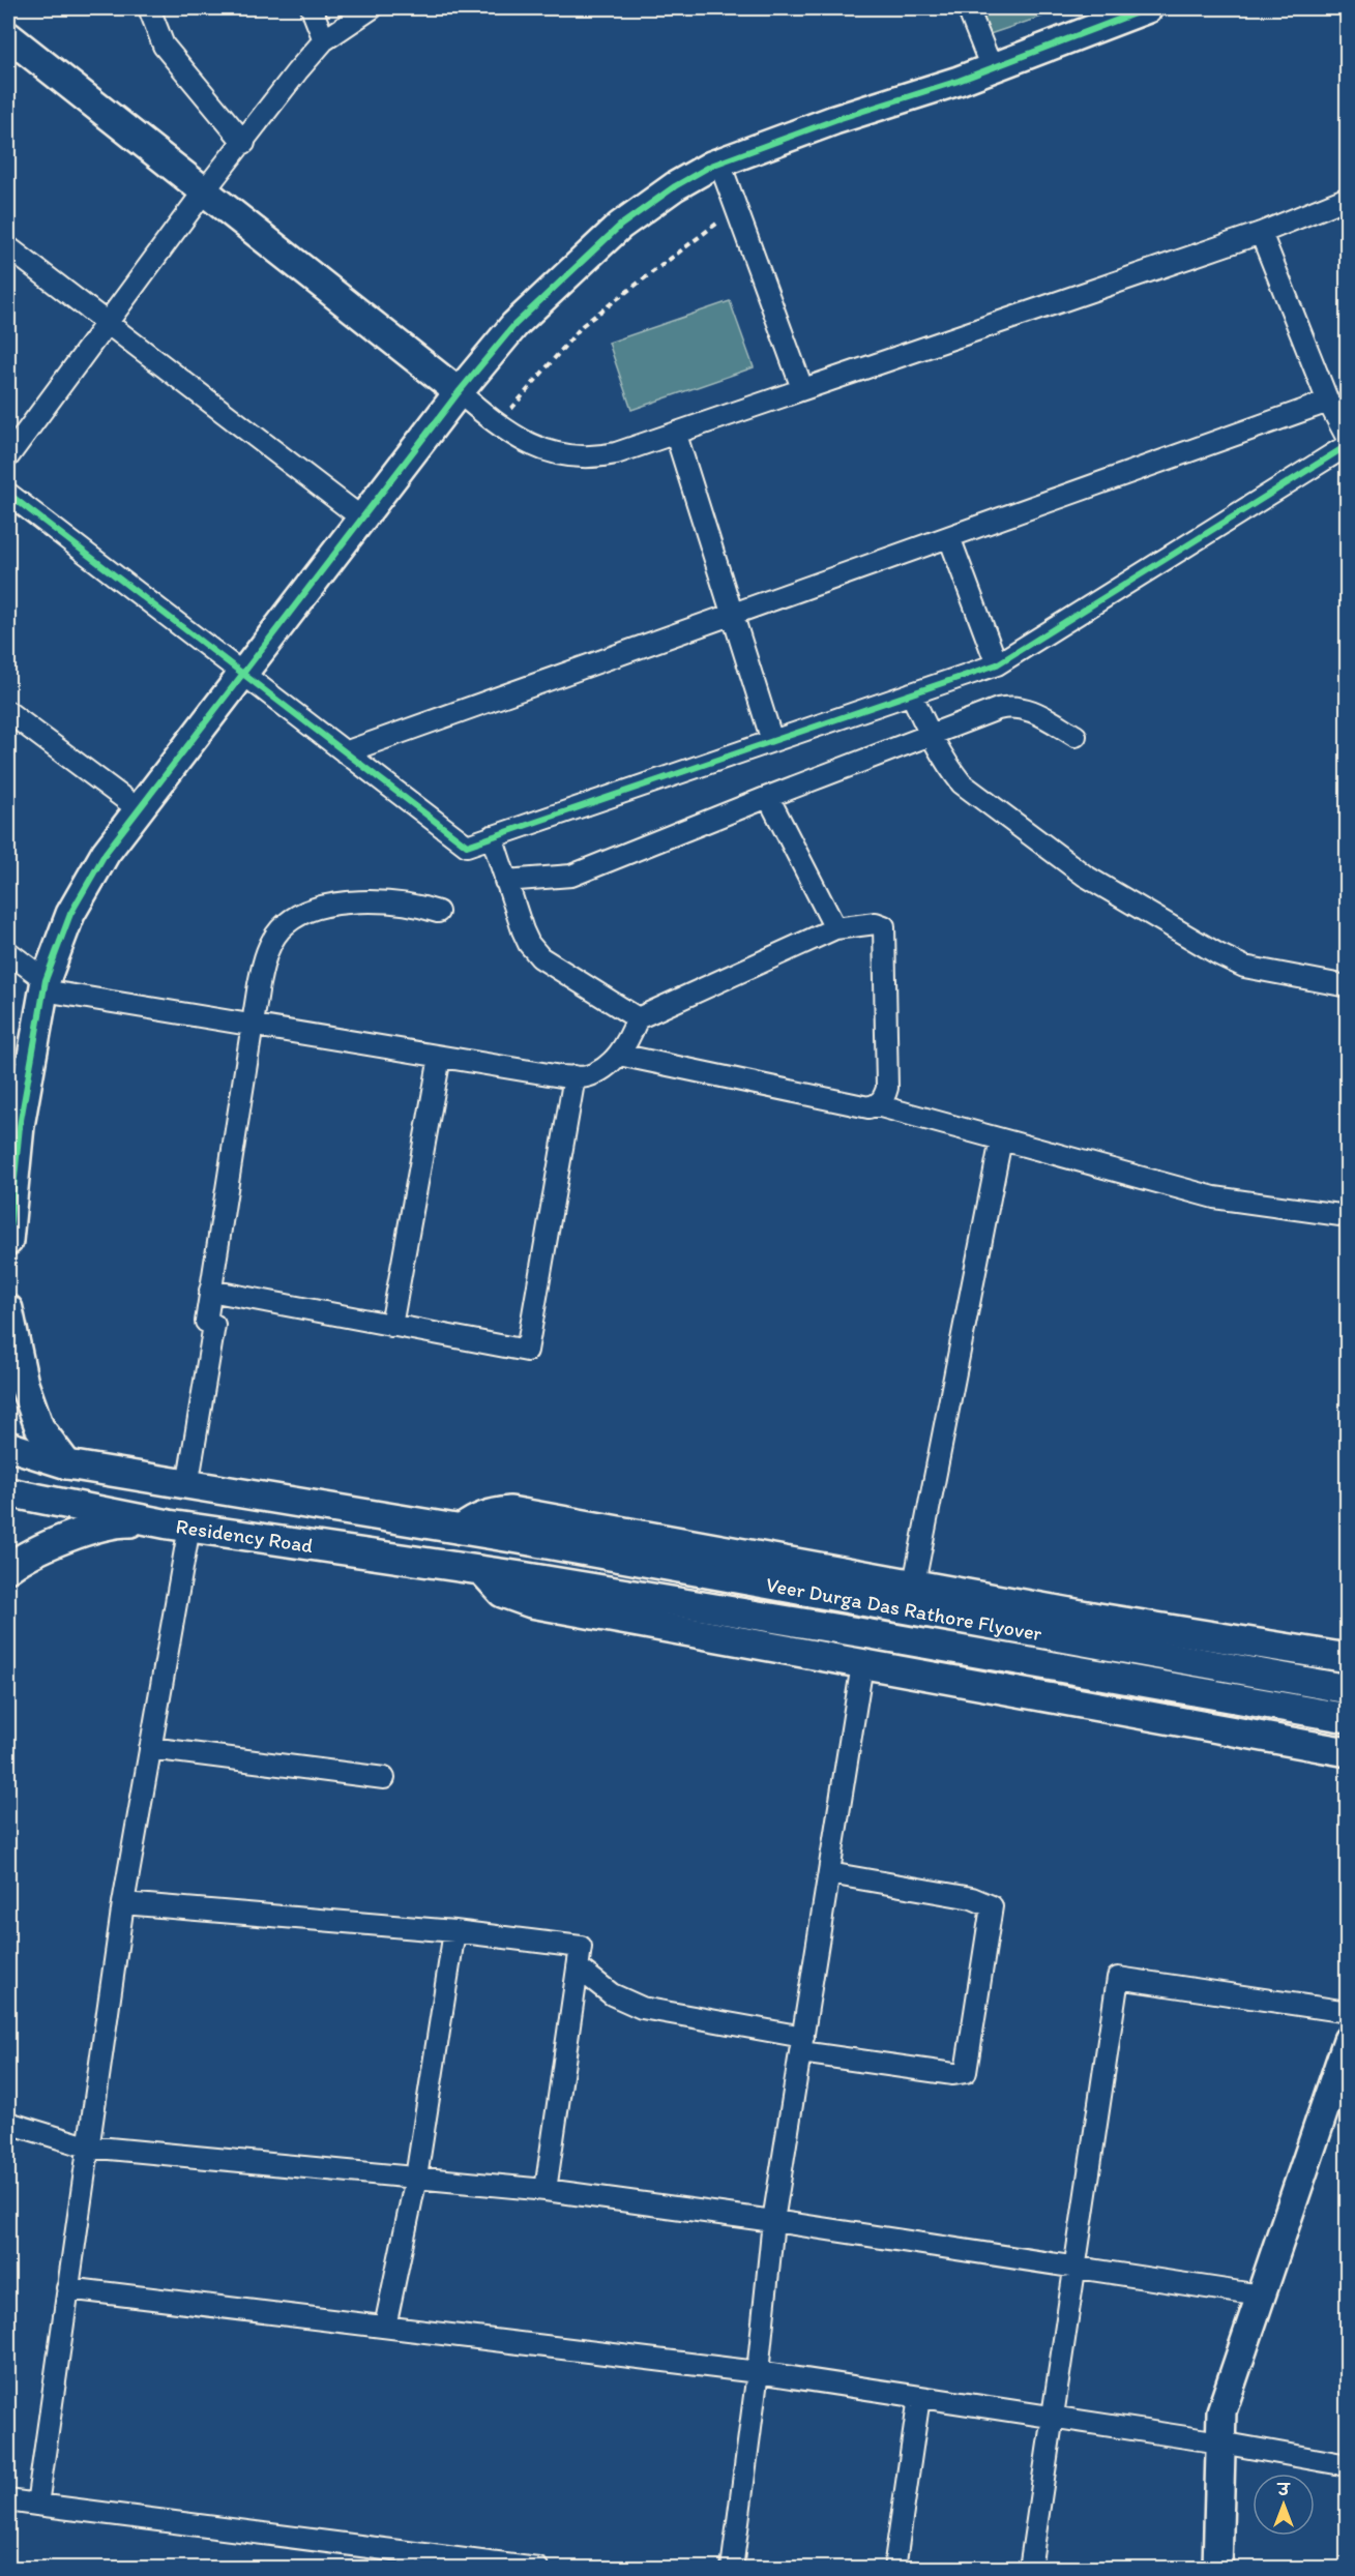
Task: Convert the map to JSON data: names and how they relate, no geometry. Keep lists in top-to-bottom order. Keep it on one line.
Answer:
{"streets":{"street":["Residency Road","Veer Durga Das Rathore Flyover"]},"crossings":[["Residency Road","Veer Durga Das Rathore Flyover"]],"north":"top"}
